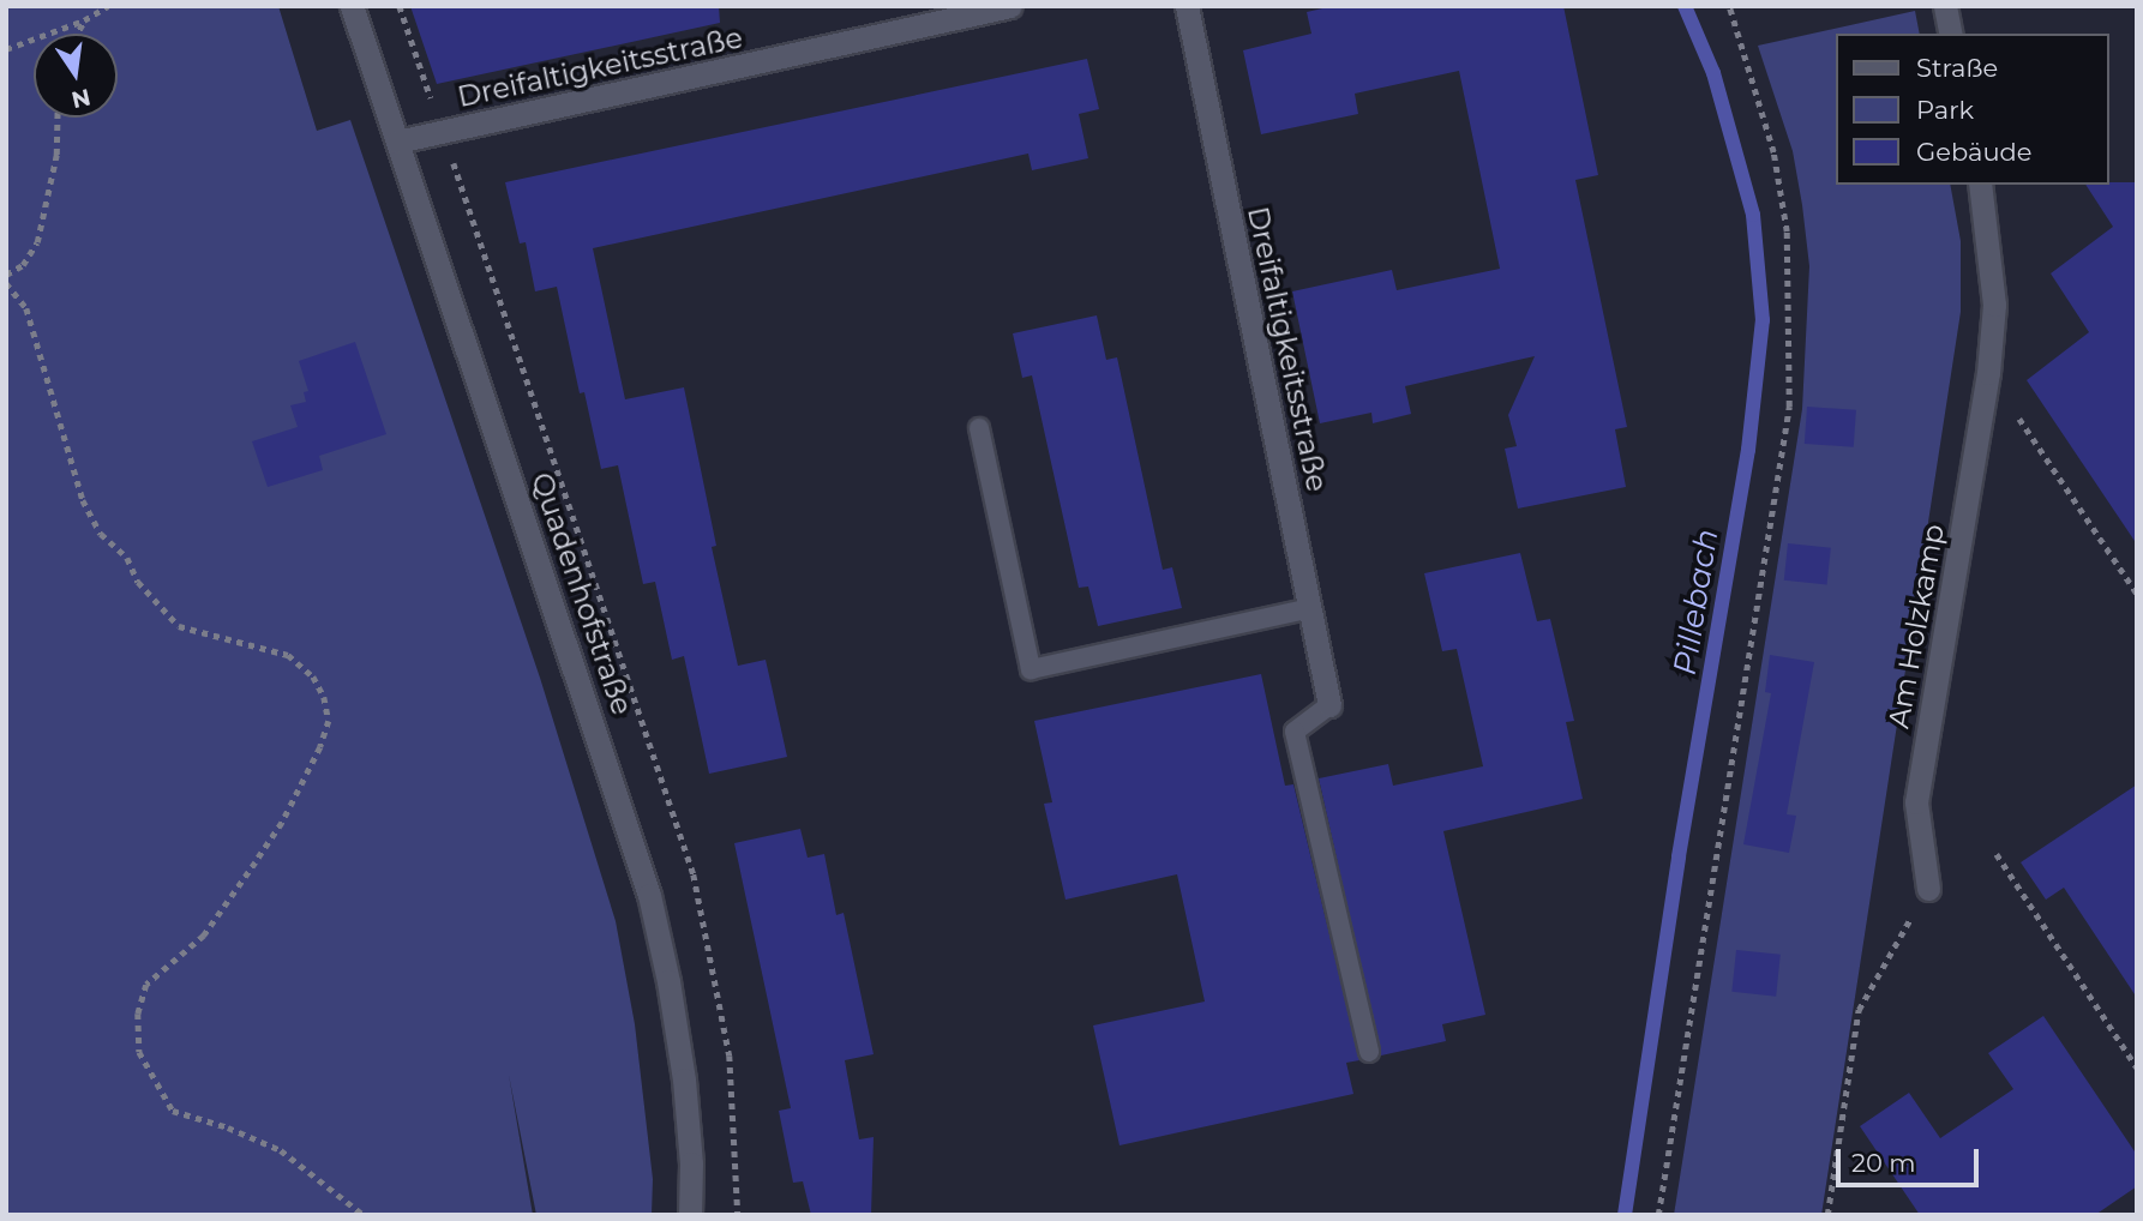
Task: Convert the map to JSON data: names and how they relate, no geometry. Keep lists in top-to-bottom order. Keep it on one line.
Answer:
{"streets":{"street":["Dreifaltigkeitsstraße","Quadenhofstraße","Am Holzkamp"]},"crossings":[["Dreifaltigkeitsstraße","Quadenhofstraße"]],"water":["Pillebach"],"legend":["Straße","Park","Gebäude"],"scale_bar":"20 m","north":"bottom"}
